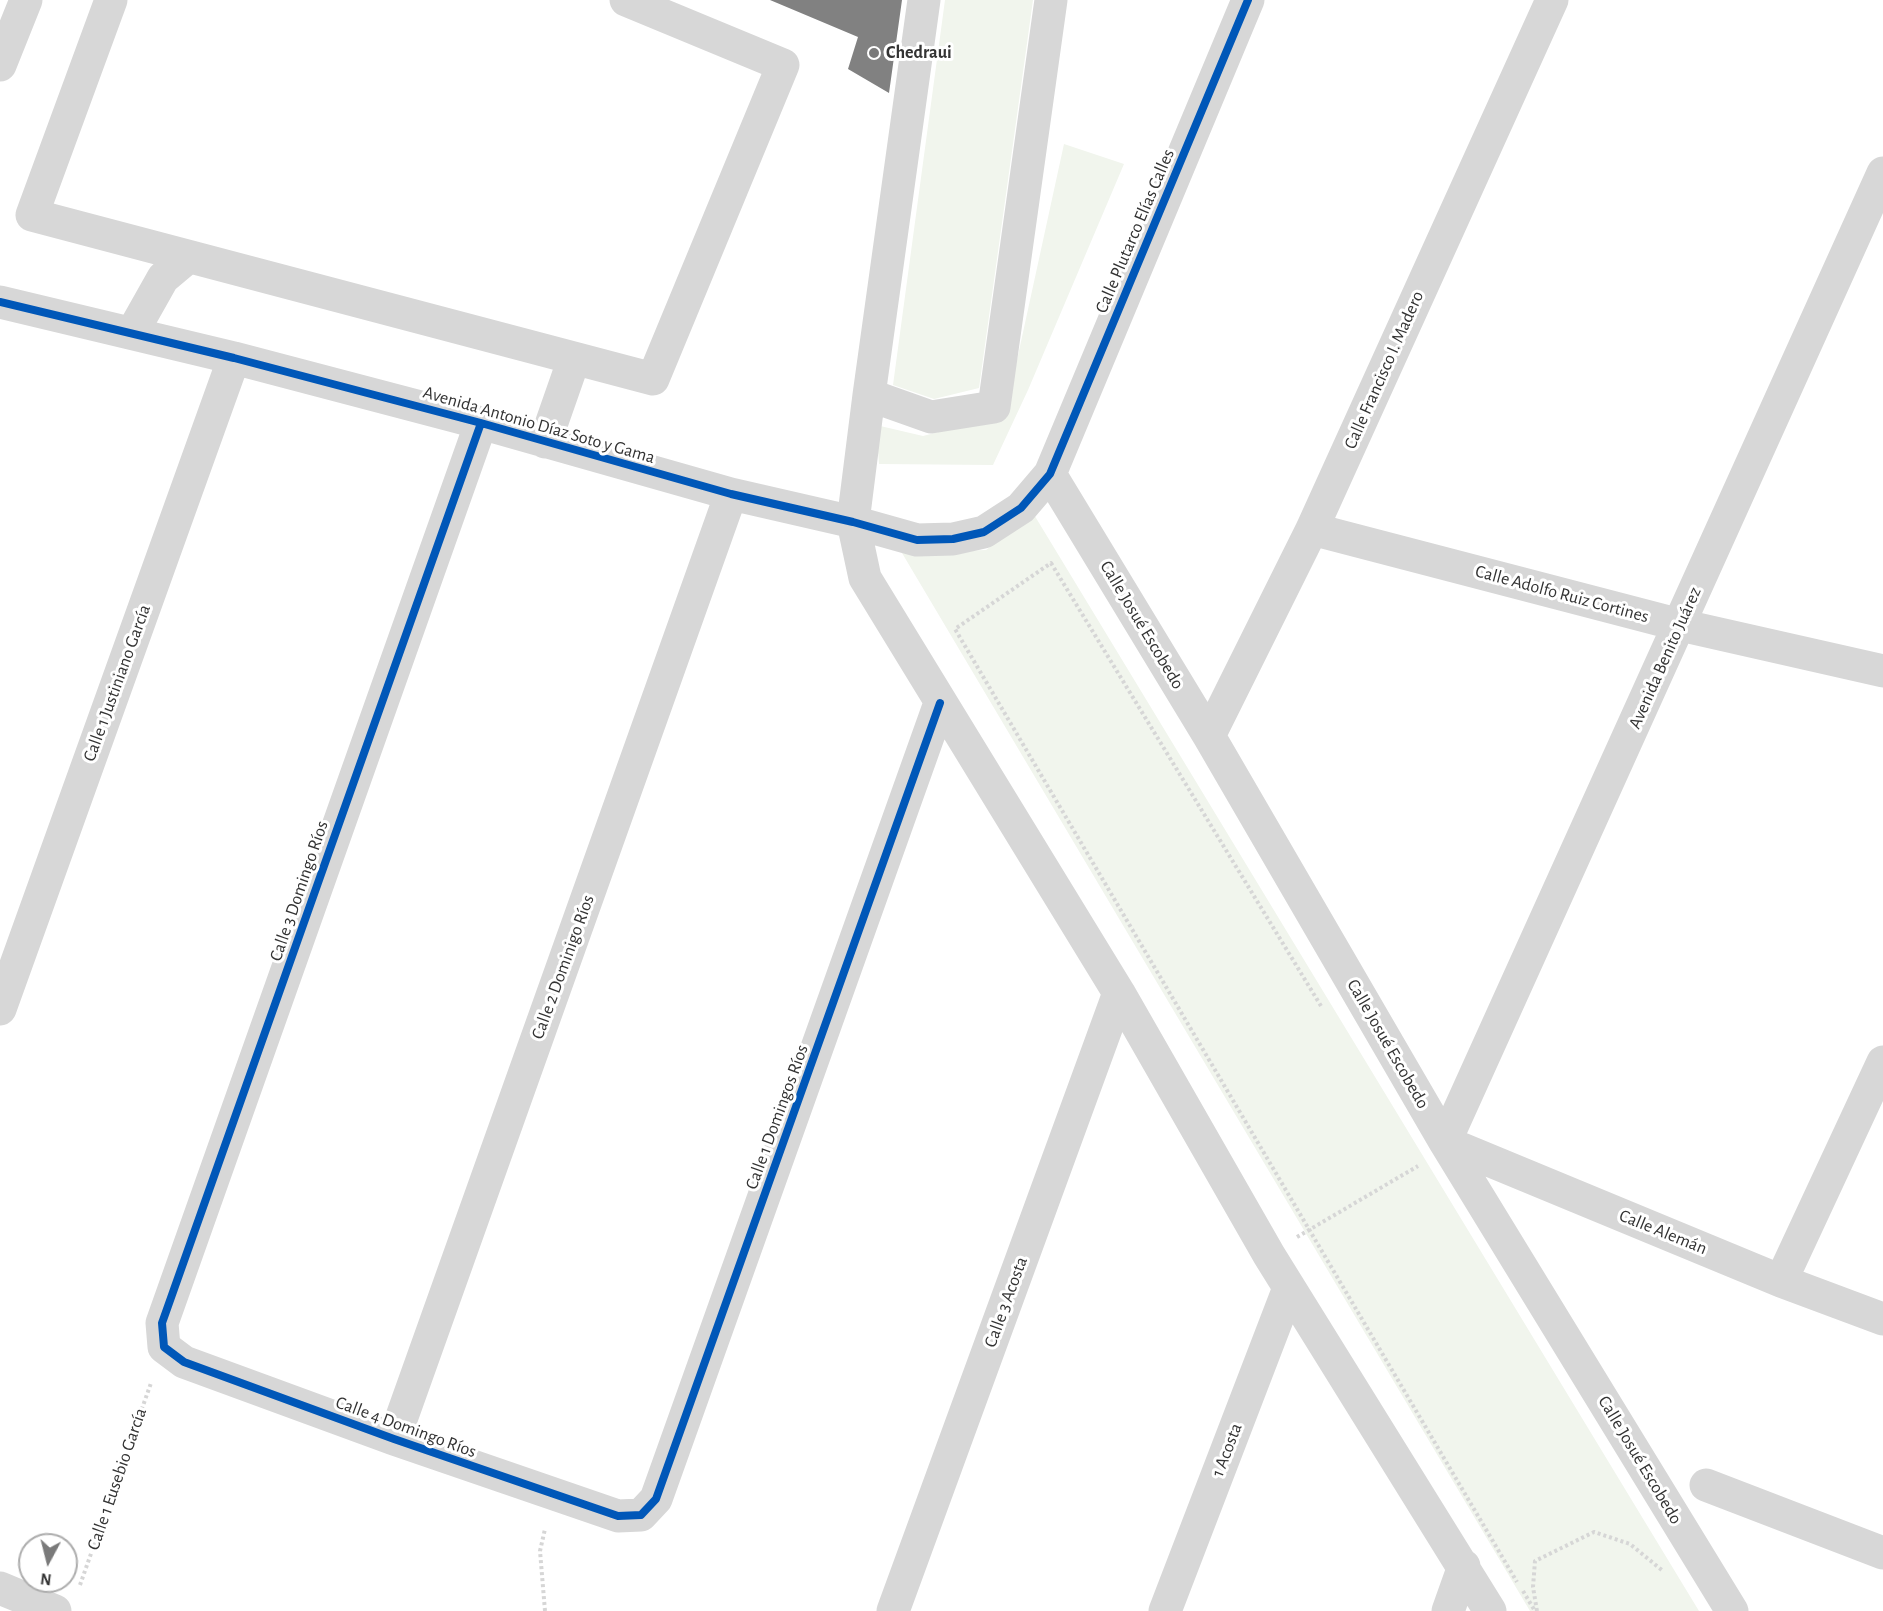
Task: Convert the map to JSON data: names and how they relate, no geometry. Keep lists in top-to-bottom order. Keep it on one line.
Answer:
{"streets":{"street":["Calle Plutarco Elías Calles","Calle Francisco I. Madero","Avenida Antonio Díaz Soto y Gama","Calle Adolfo Ruiz Cortines","Calle Josué Escobedo","Avenida Benito Juárez","Calle 1 Justiniano García","Calle 3 Domingo Ríos","Calle 2 Dominigo Ríos","Calle 1 Domingos Ríos","Calle Alemán","Calle 3 Acosta","Calle 4 Domingo Ríos","1 Acosta"],"path":["Calle 1 Eusebio García"]},"crossings":[["Calle Plutarco Elías Calles","Avenida Antonio Díaz Soto y Gama"],["Calle Plutarco Elías Calles","Calle Josué Escobedo"],["Calle Francisco I. Madero","Calle Adolfo Ruiz Cortines"],["Calle Francisco I. Madero","Calle Josué Escobedo"],["Avenida Antonio Díaz Soto y Gama","Calle Josué Escobedo"],["Avenida Antonio Díaz Soto y Gama","Calle 1 Justiniano García"],["Avenida Antonio Díaz Soto y Gama","Calle 3 Domingo Ríos"],["Avenida Antonio Díaz Soto y Gama","Calle 2 Dominigo Ríos"],["Calle Adolfo Ruiz Cortines","Avenida Benito Juárez"],["Calle Josué Escobedo","Avenida Benito Juárez"],["Calle Josué Escobedo","Calle Alemán"],["Avenida Benito Juárez","Calle Alemán"],["Calle 3 Domingo Ríos","Calle 4 Domingo Ríos"],["Calle 3 Domingo Ríos","Calle 1 Eusebio García"],["Calle 2 Dominigo Ríos","Calle 4 Domingo Ríos"],["Calle 1 Domingos Ríos","Calle 4 Domingo Ríos"],["Calle 4 Domingo Ríos","Calle 1 Eusebio García"]],"places":["Chedraui"],"north":"bottom"}
